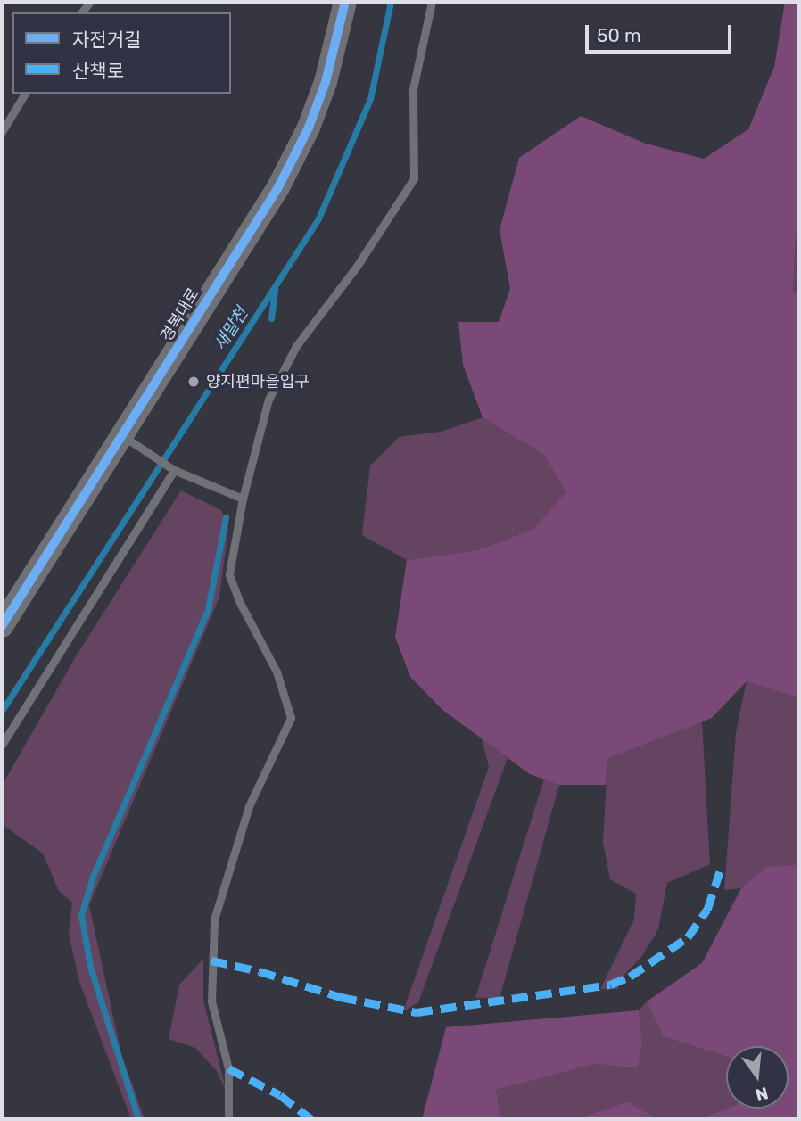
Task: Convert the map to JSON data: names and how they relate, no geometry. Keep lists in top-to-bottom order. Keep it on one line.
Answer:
{"streets":{"street":["경복대로"]},"water":["새말천"],"places":["양지편마을입구"],"legend":["자전거길","산책로"],"scale_bar":"50 m","north":"bottom"}
